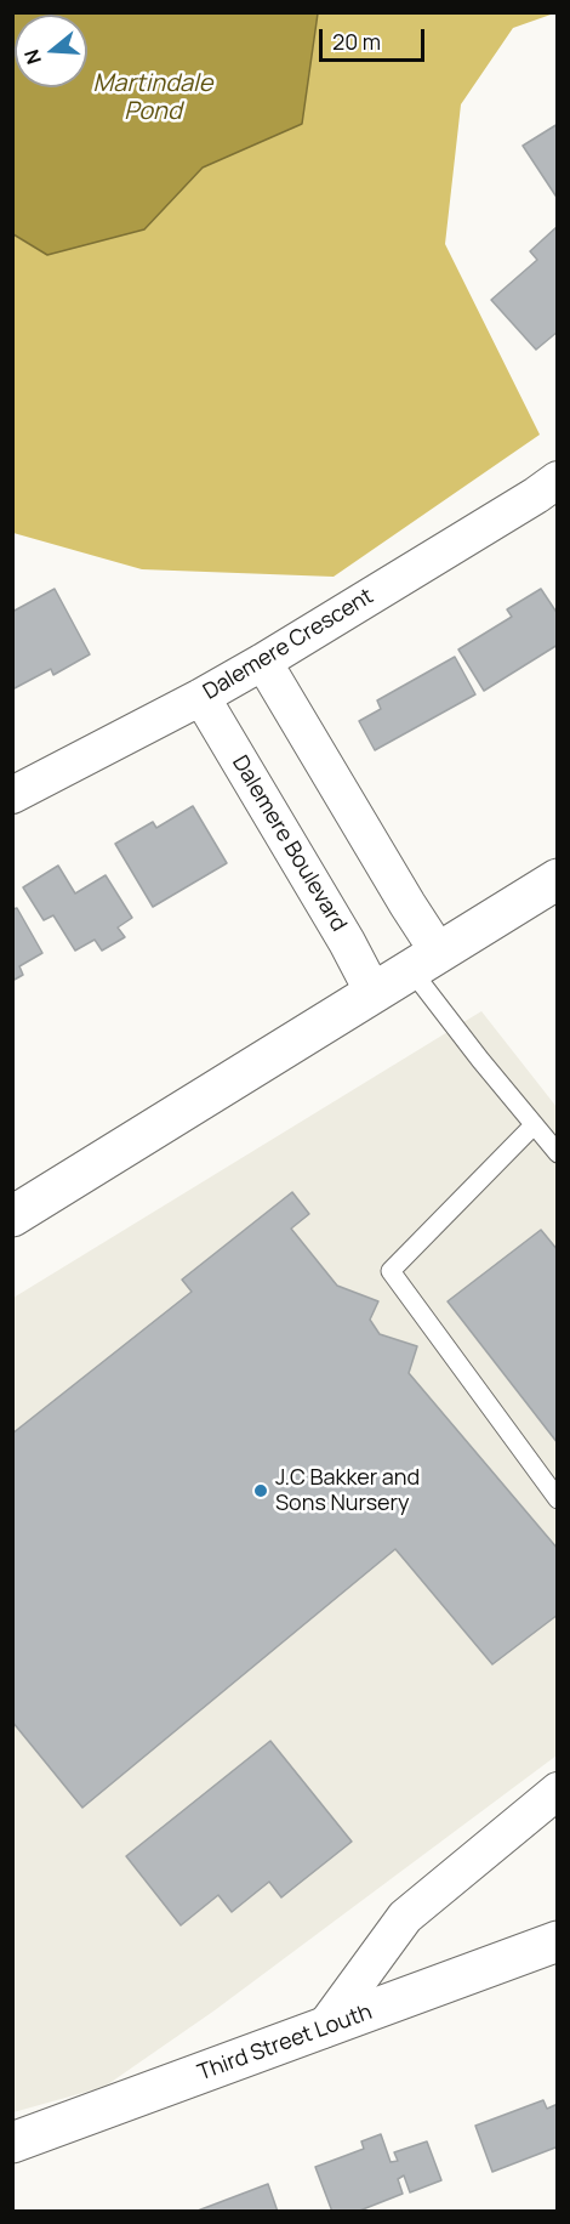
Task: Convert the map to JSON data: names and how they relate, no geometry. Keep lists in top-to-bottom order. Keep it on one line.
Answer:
{"streets":{"main road":["Third Street Louth"],"street":["Dalemere Crescent","Dalemere Boulevard"]},"crossings":[["Dalemere Crescent","Dalemere Boulevard"]],"water":["Martindale Pond"],"places":["J.C Bakker and Sons Nursery"],"scale_bar":"20 m","north":"left"}
